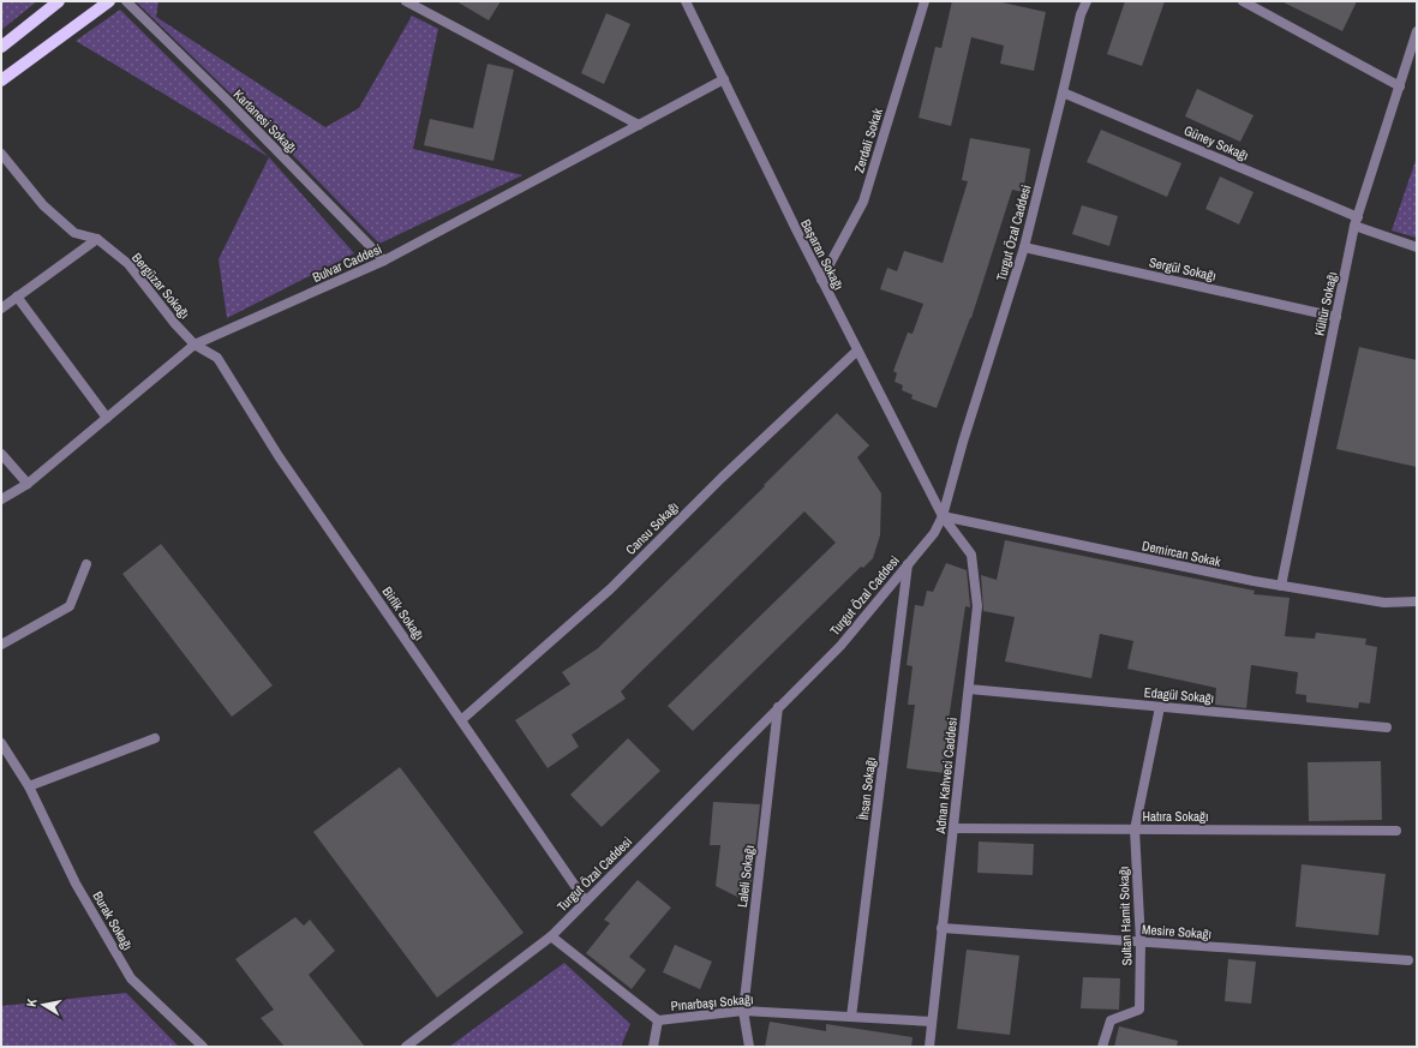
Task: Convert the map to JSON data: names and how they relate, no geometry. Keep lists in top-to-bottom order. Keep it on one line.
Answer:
{"streets":{"street":["Kartanesi Sokağı","Zerdali Sokak","Güney Sokağı","Turgut Özal Caddesi","Başaran Sokağı","Bulvar Caddesi","Sergül Sokağı","Bergüzar Sokağı","Kültür Sokağı","Cansu Sokağı","Demircan Sokak","Birlik Sokağı","Edagül Sokağı","Adnan Kahveci Caddesi","İhsan Sokağı","Hatıra Sokağı","Laleli Sokağı","Sultan Hamit Sokağı","Burak Sokağı","Mesire Sokağı","Pınarbaşı Sokağı"]},"crossings":[["Kartanesi Sokağı","Bulvar Caddesi"],["Zerdali Sokak","Başaran Sokağı"],["Güney Sokağı","Turgut Özal Caddesi"],["Güney Sokağı","Kültür Sokağı"],["Turgut Özal Caddesi","Başaran Sokağı"],["Turgut Özal Caddesi","Sergül Sokağı"],["Turgut Özal Caddesi","Demircan Sokak"],["Turgut Özal Caddesi","Birlik Sokağı"],["Turgut Özal Caddesi","Adnan Kahveci Caddesi"],["Turgut Özal Caddesi","İhsan Sokağı"],["Turgut Özal Caddesi","Laleli Sokağı"],["Turgut Özal Caddesi","Pınarbaşı Sokağı"],["Başaran Sokağı","Bulvar Caddesi"],["Başaran Sokağı","Cansu Sokağı"],["Başaran Sokağı","Demircan Sokak"],["Başaran Sokağı","Adnan Kahveci Caddesi"],["Bulvar Caddesi","Bergüzar Sokağı"],["Bulvar Caddesi","Birlik Sokağı"],["Sergül Sokağı","Kültür Sokağı"],["Bergüzar Sokağı","Birlik Sokağı"],["Kültür Sokağı","Demircan Sokak"],["Cansu Sokağı","Birlik Sokağı"],["Demircan Sokak","Adnan Kahveci Caddesi"],["Edagül Sokağı","Adnan Kahveci Caddesi"],["Edagül Sokağı","Sultan Hamit Sokağı"],["Adnan Kahveci Caddesi","Hatıra Sokağı"],["Adnan Kahveci Caddesi","Mesire Sokağı"],["Adnan Kahveci Caddesi","Pınarbaşı Sokağı"],["İhsan Sokağı","Pınarbaşı Sokağı"],["Hatıra Sokağı","Sultan Hamit Sokağı"],["Laleli Sokağı","Pınarbaşı Sokağı"],["Sultan Hamit Sokağı","Mesire Sokağı"]],"north":"left"}
